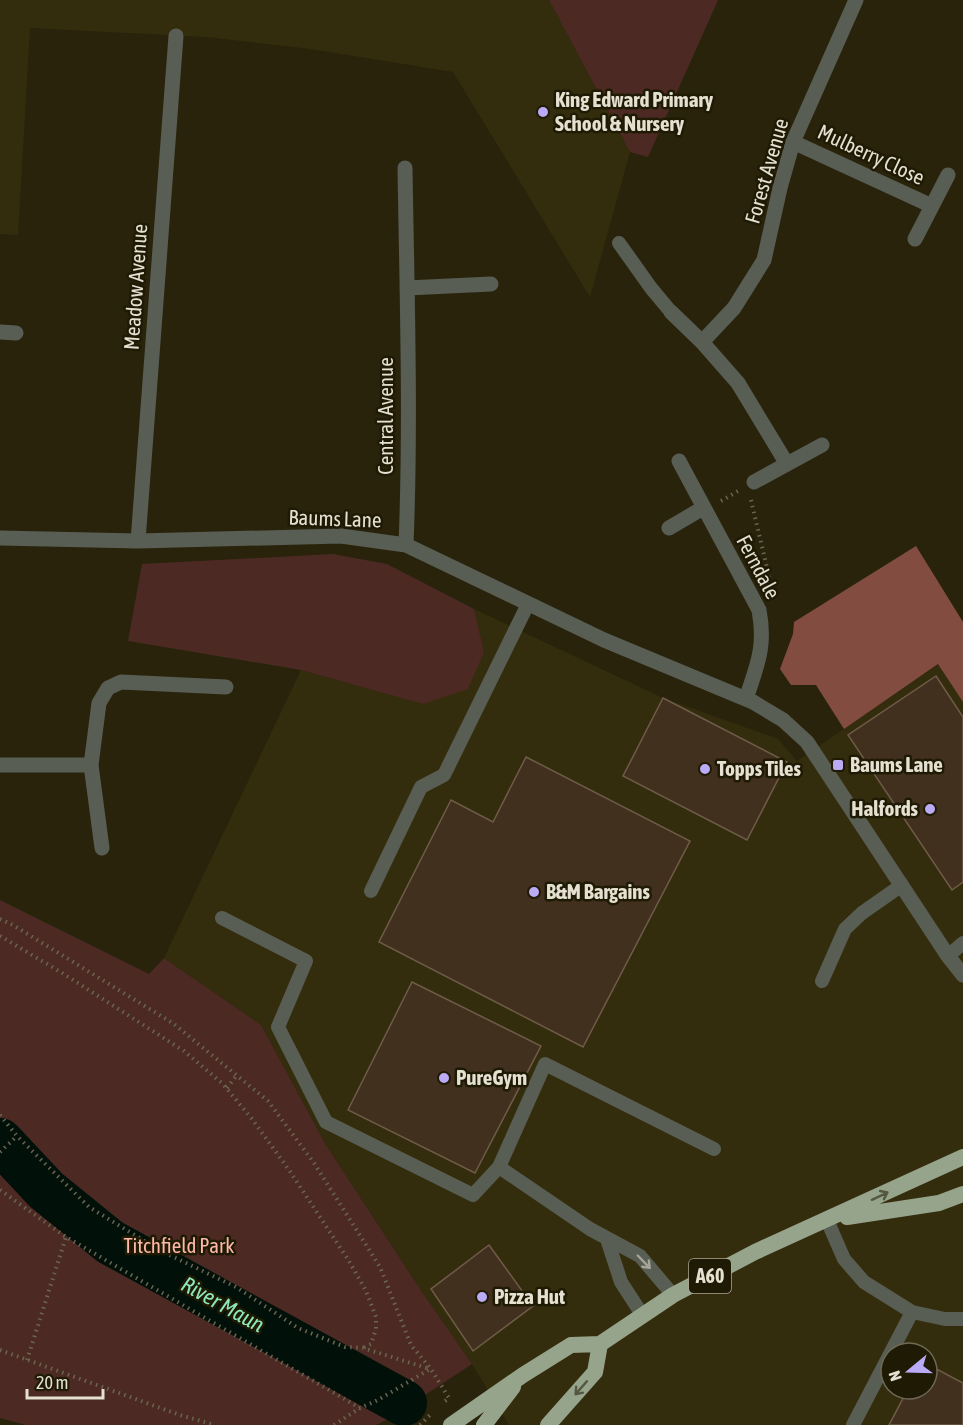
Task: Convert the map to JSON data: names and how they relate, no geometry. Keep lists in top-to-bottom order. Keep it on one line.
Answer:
{"streets":{"highway":["A60"],"street":["Mulberry Close","Forest Avenue","Meadow Avenue","Central Avenue","Baums Lane","Ferndale"]},"crossings":[["Mulberry Close","Forest Avenue"],["Meadow Avenue","Baums Lane"],["Central Avenue","Baums Lane"],["Baums Lane","Ferndale"]],"water":["River Maun"],"parks":["Titchfield Park"],"places":{"other":["King Edward Primary School & Nursery","Topps Tiles","Halfords","B&M Bargains","PureGym","Pizza Hut"],"transit":["Baums Lane"]},"scale_bar":"20 m","north":"left"}
